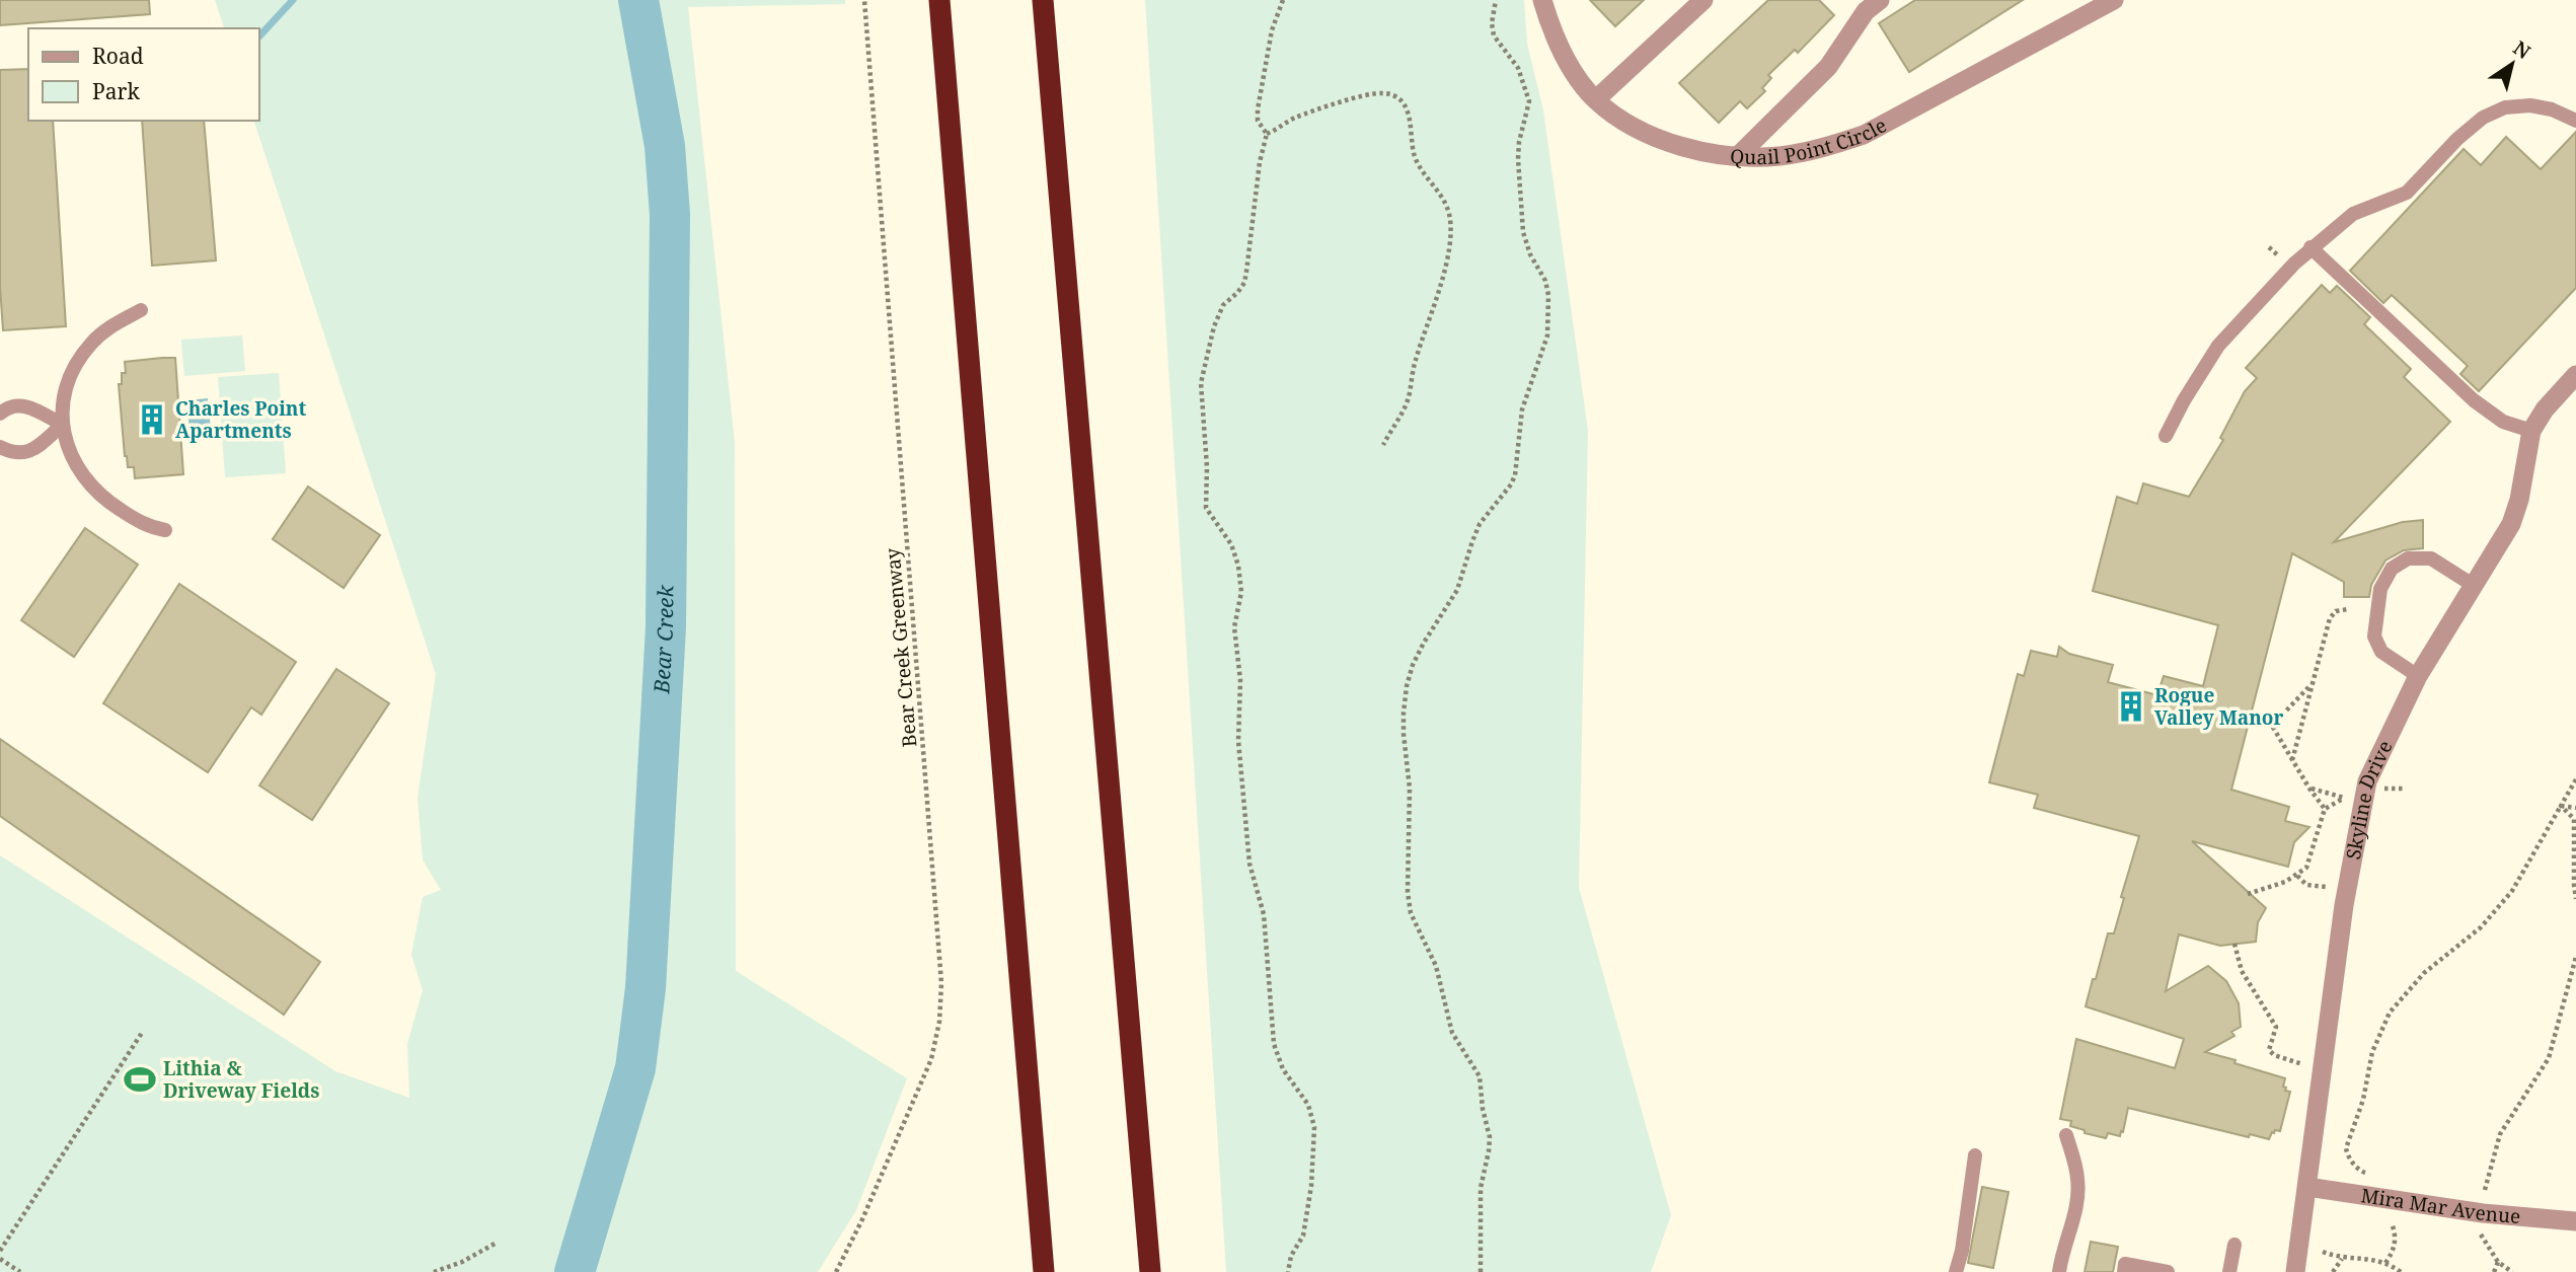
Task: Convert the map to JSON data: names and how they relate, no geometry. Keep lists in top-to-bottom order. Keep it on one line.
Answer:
{"streets":{"street":["Quail Point Circle","Skyline Drive","Mira Mar Avenue"],"path":["Bear Creek Greenway"]},"crossings":[["Skyline Drive","Mira Mar Avenue"]],"water":["Bear Creek"],"places":{"building":["Charles Point Apartments","Rogue Valley Manor"],"sports":["Lithia & Driveway Fields"]},"legend":["Road","Park"],"north":"top right"}
